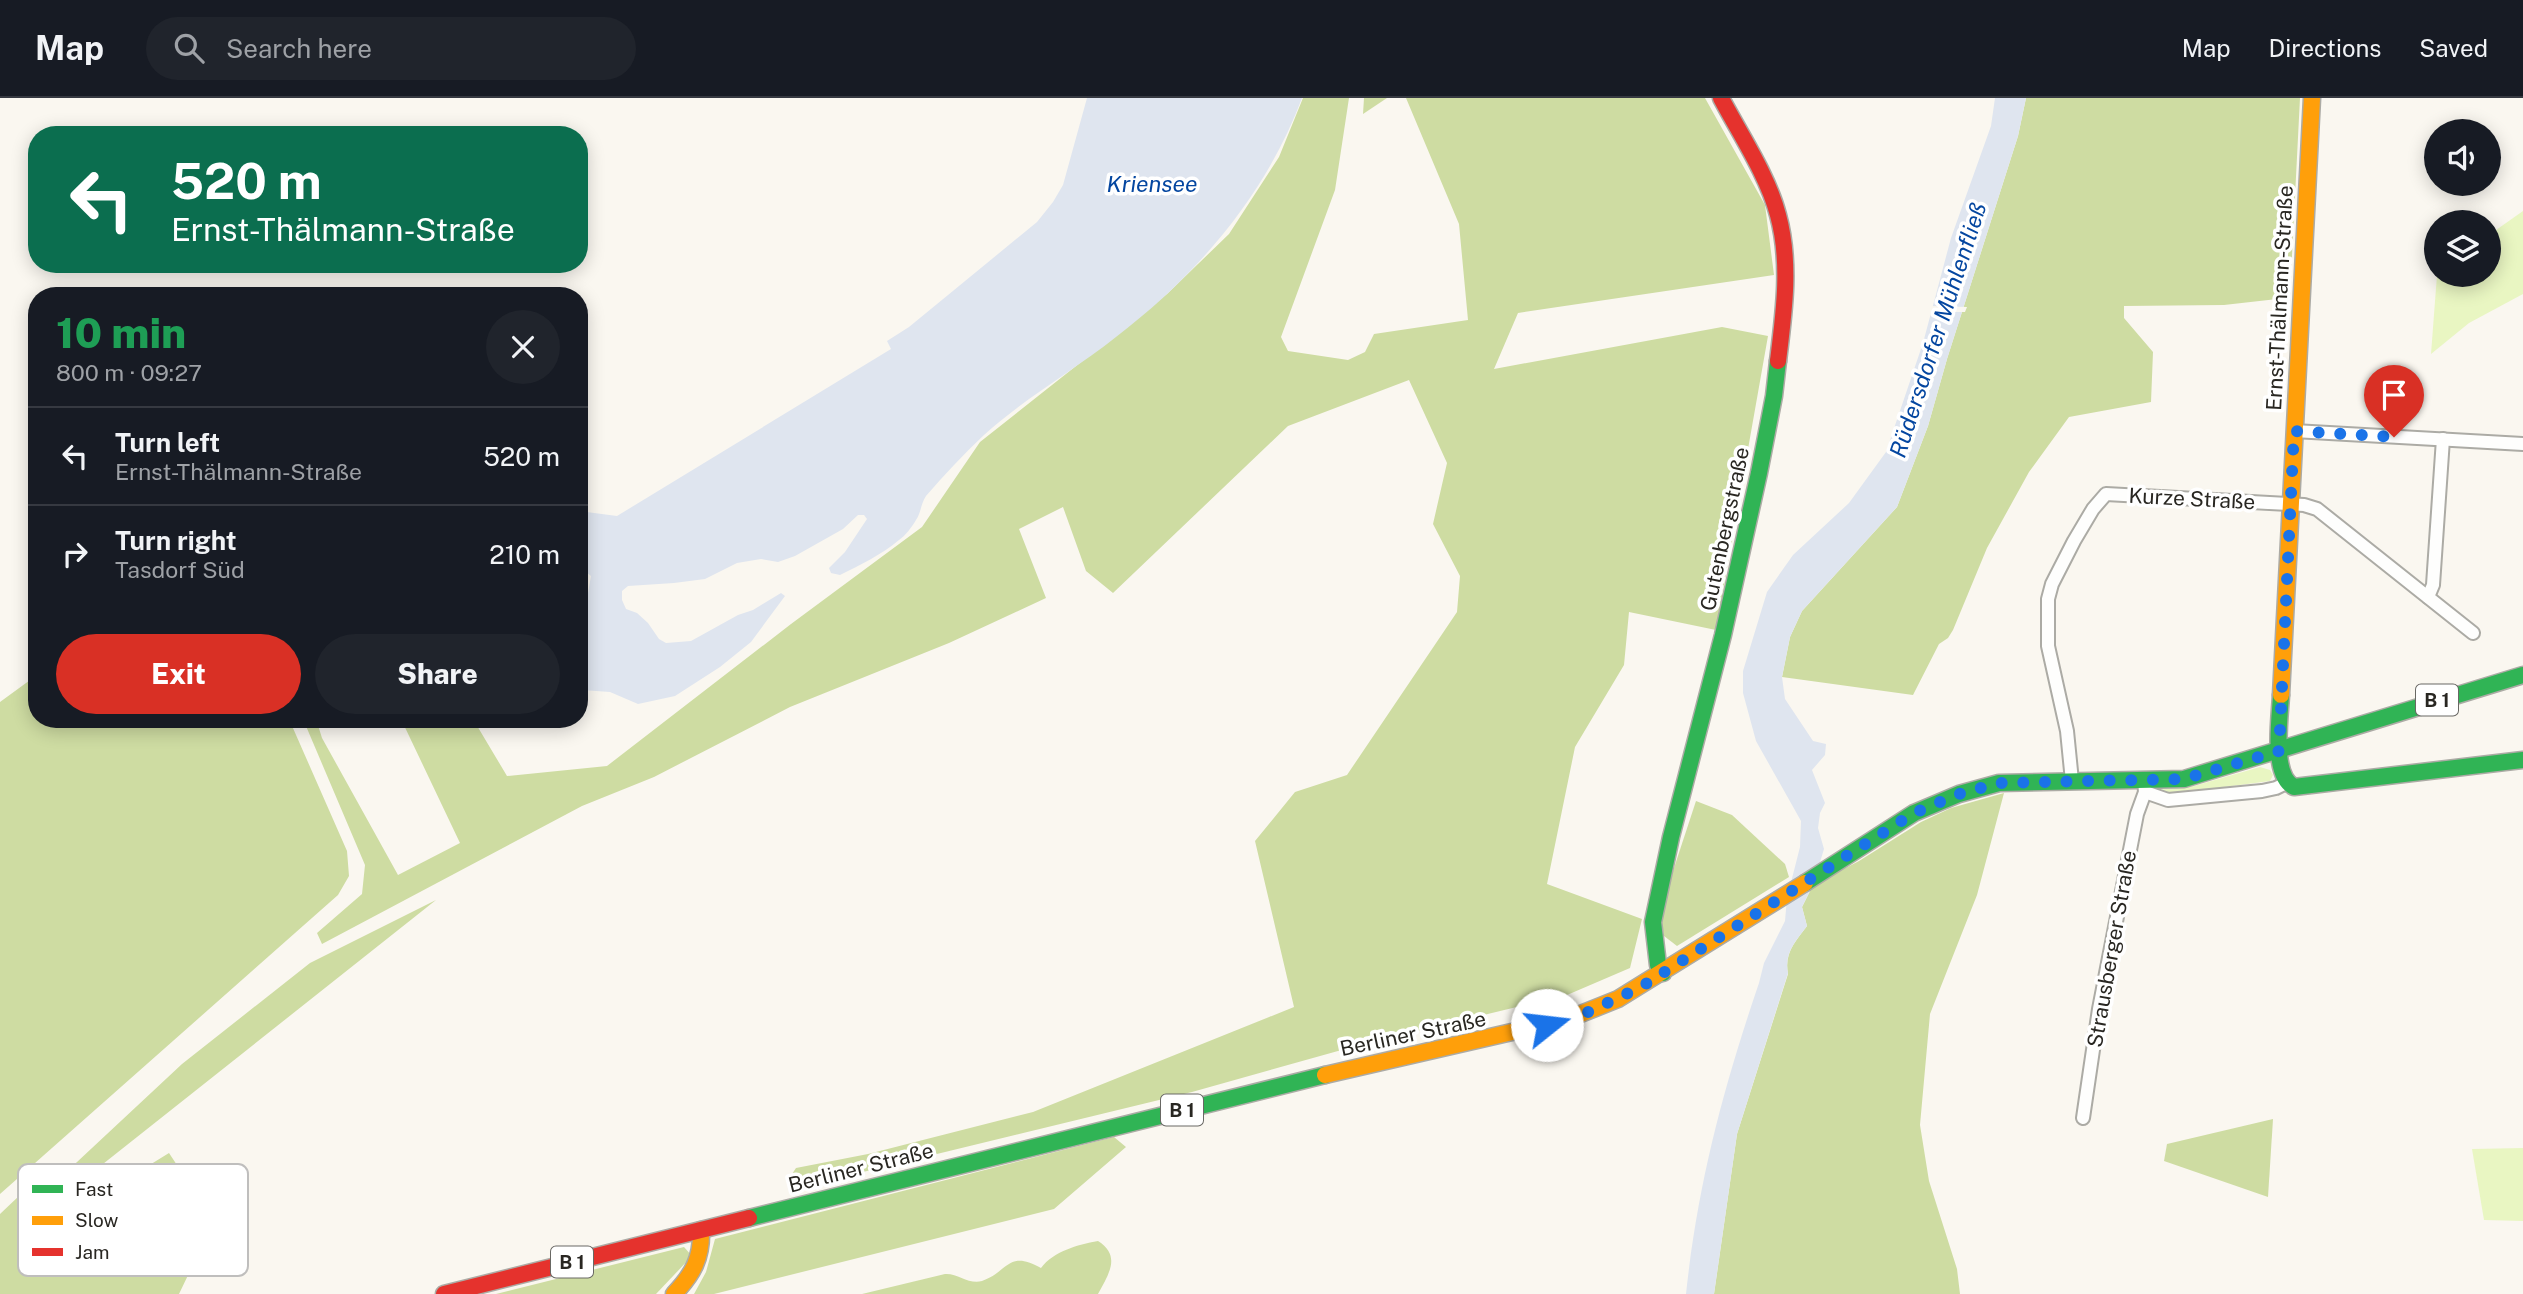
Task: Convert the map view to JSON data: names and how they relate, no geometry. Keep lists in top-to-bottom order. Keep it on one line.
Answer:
{"streets":{"main road":["Ernst-Thälmann-Straße","Gutenbergstraße","B 1","Berliner Straße"],"street":["Kurze Straße","Strausberger Straße"]},"crossings":[["Ernst-Thälmann-Straße","Kurze Straße"],["Ernst-Thälmann-Straße","Berliner Straße"],["Kurze Straße","Berliner Straße"],["Gutenbergstraße","Berliner Straße"],["B 1","Berliner Straße"],["Strausberger Straße","Berliner Straße"]],"water":["Kriensee","Rüdersdorfer Mühlenfließ"],"legend":["Fast","Slow","Jam"],"page":{"header":"Map","search":"Search here","nav":["Map","Directions","Saved"],"turn":["520 m","Ernst-Thälmann-Straße"],"heading":["10 min","800 m · 09:27"],"list":[{"name":"Turn left","note":"Ernst-Thälmann-Straße","value":"520 m"},{"name":"Turn right","note":"Tasdorf Süd","value":"210 m"}],"buttons":["Exit","Share"]}}
